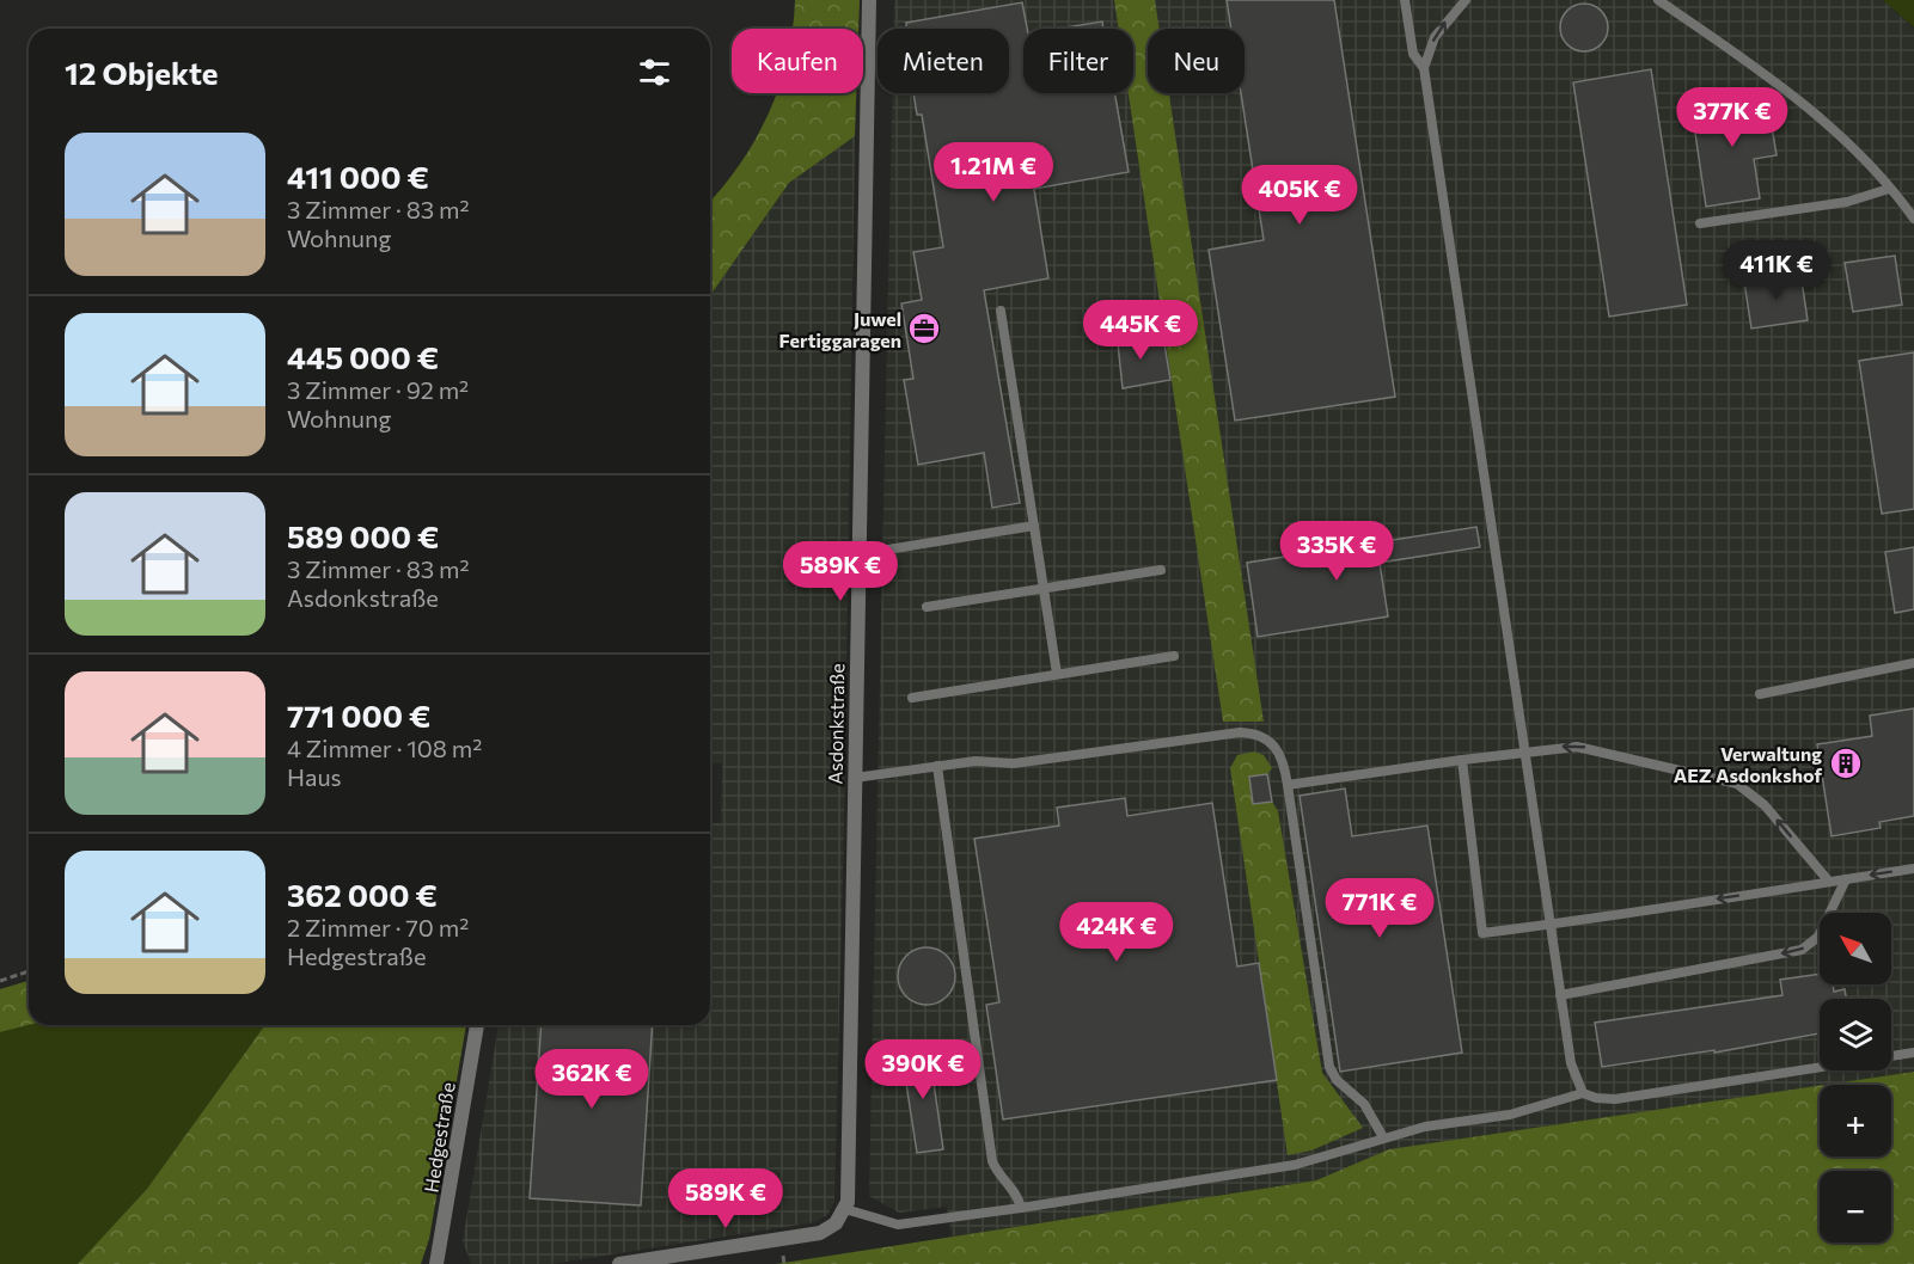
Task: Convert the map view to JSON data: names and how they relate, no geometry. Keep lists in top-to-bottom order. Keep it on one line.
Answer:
{"streets":{"street":["Asdonkstraße","Hedgestraße"]},"places":{"office":["Juwel Fertiggaragen"],"building":["Verwaltung AEZ Asdonkshof"]},"north":"top left","page":{"chip":["Kaufen","Mieten","Filter","Neu"],"heading":"12 Objekte","price":["377K €","1.21M €","405K €","411K €","445K €","335K €","589K €","771K €","424K €","390K €","362K €","589K €"],"list":[{"name":"411 000 €","note":"3 Zimmer · 83 m² · Wohnung"},{"name":"445 000 €","note":"3 Zimmer · 92 m² · Wohnung"},{"name":"589 000 €","note":"3 Zimmer · 83 m² · Asdonkstraße"},{"name":"771 000 €","note":"4 Zimmer · 108 m² · Haus"},{"name":"362 000 €","note":"2 Zimmer · 70 m² · Hedgestraße"}],"map_buttons":["+","−"]}}
